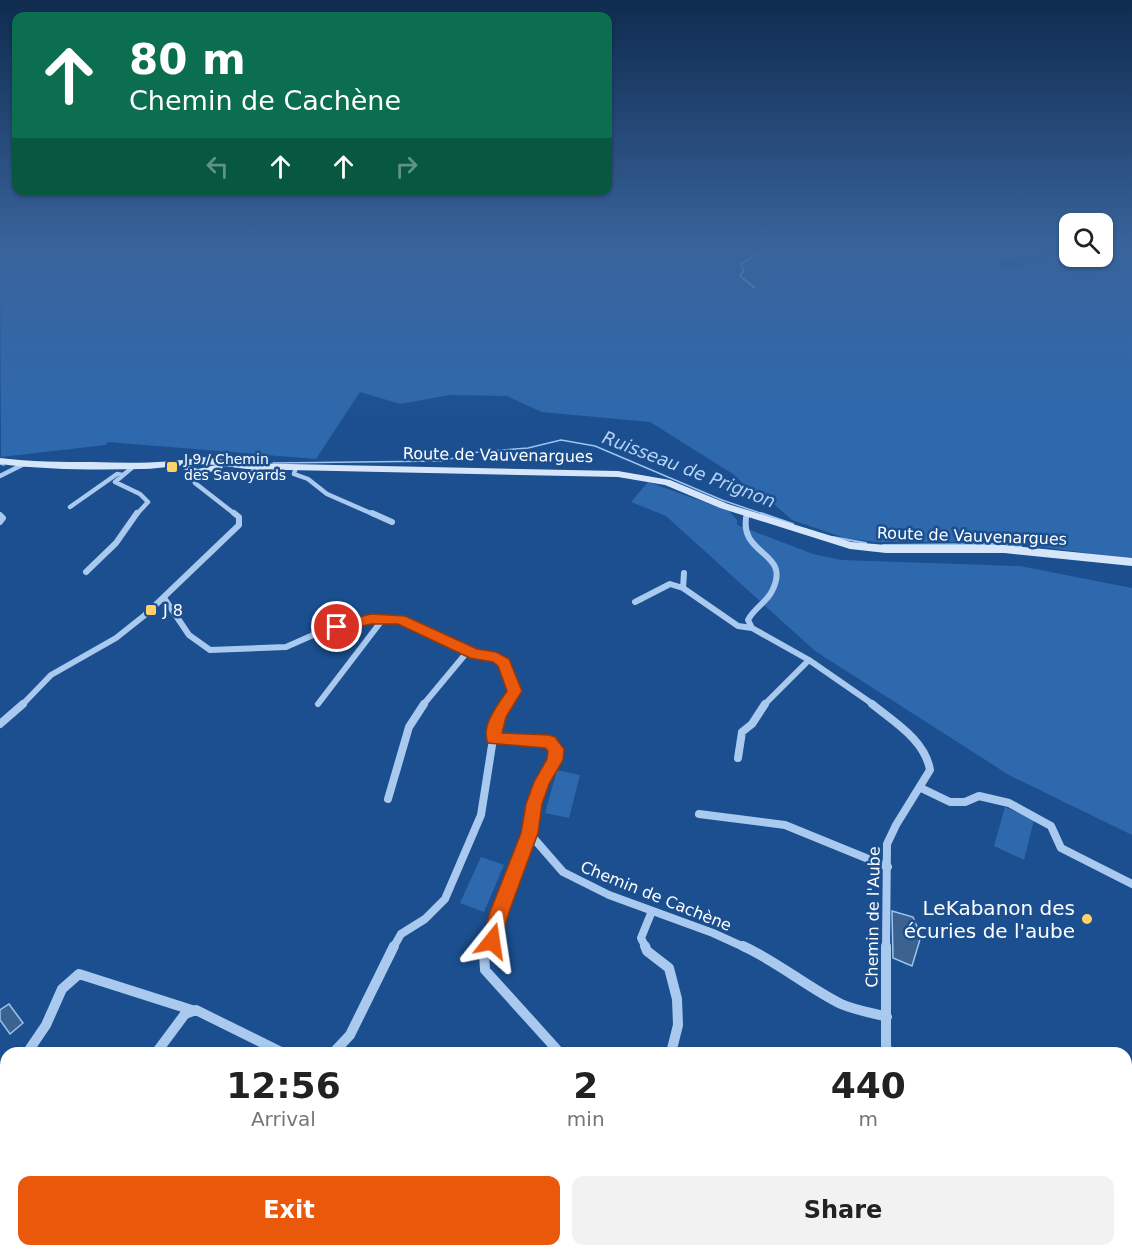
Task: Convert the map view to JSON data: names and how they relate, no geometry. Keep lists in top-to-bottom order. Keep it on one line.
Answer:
{"streets":{"main road":["Route de Vauvenargues"],"street":["Chemin de Cachène","Chemin de l'Aube"]},"crossings":[["Chemin de Cachène","Chemin de l'Aube"]],"water":["Ruisseau de Prignon"],"places":{"transit":["J 9 / Chemin des Savoyards","J 8"],"other":["LeKabanon des écuries de l'aube"]},"page":{"turn":["80 m","Chemin de Cachène"],"eta":["12:56","Arrival","2","min","440","m"],"buttons":["Exit","Share"]}}
